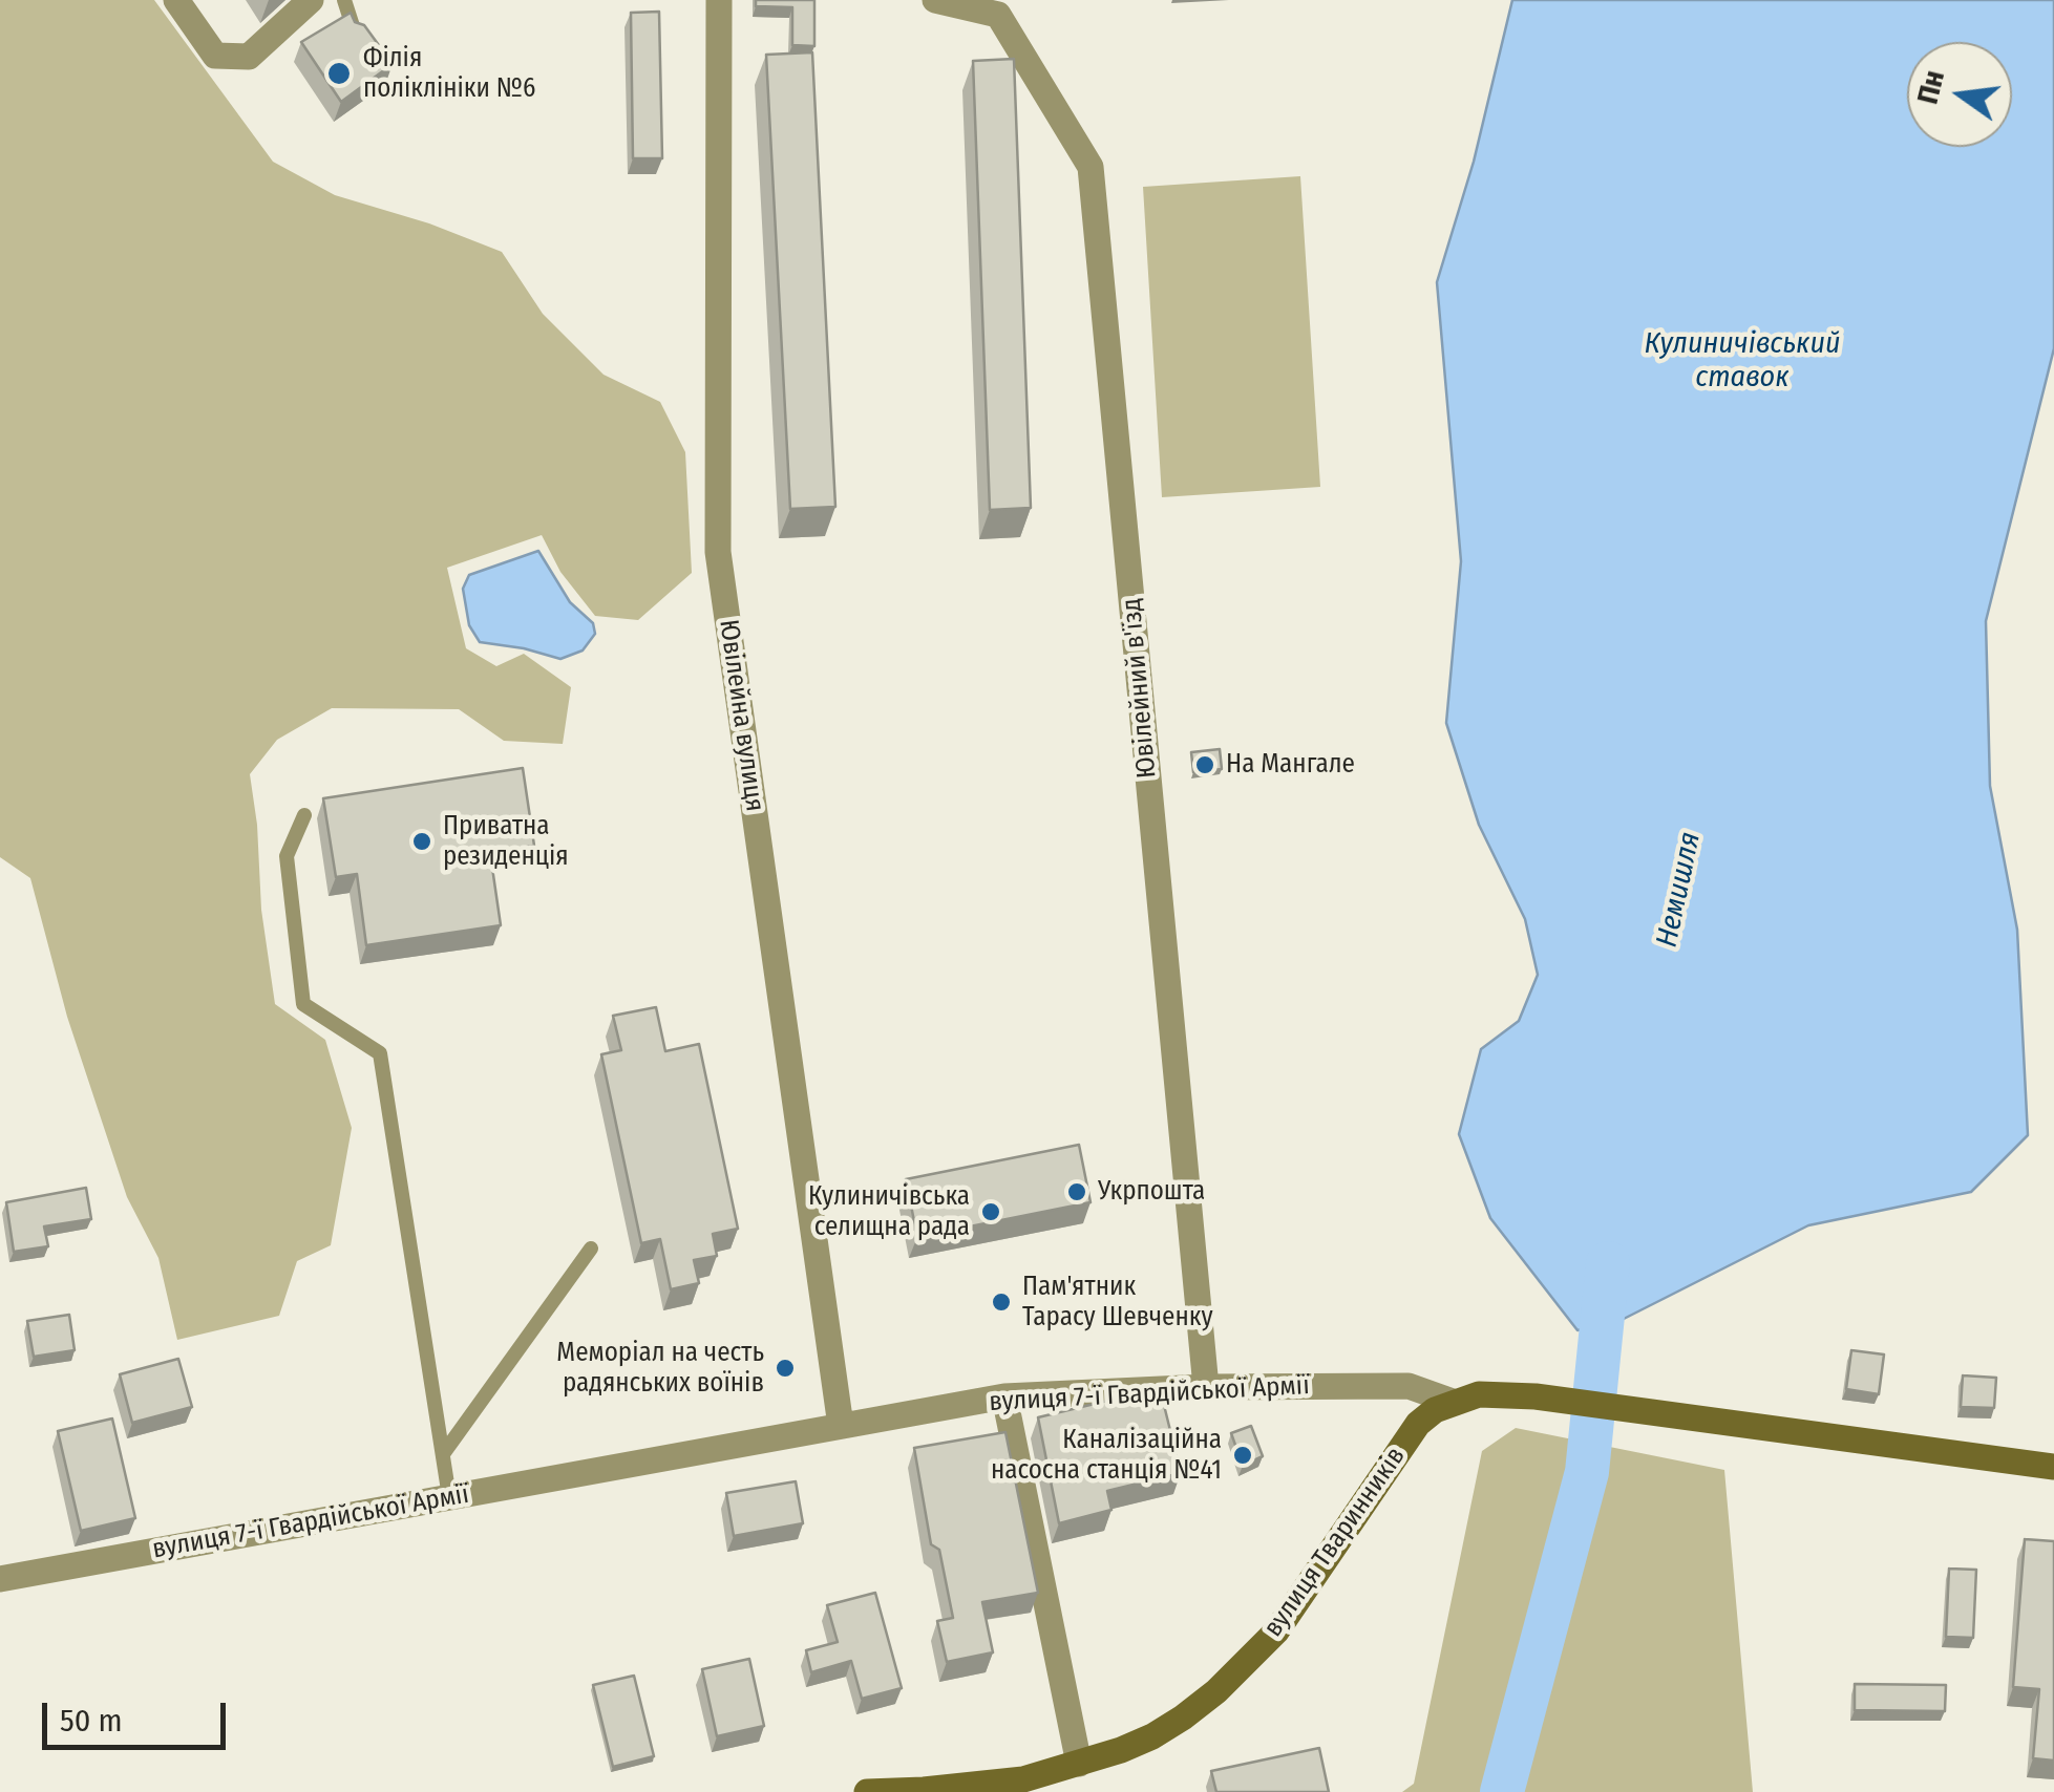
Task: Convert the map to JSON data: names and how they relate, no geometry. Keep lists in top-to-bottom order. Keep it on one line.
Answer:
{"streets":{"main road":["вулиця 7-ї Гвардійської Армії","вулиця Тваринників"],"street":["Ювілейний в'їзд","Ювілейна вулиця"]},"crossings":[["Ювілейний в'їзд","вулиця 7-ї Гвардійської Армії"],["Ювілейна вулиця","вулиця 7-ї Гвардійської Армії"],["вулиця 7-ї Гвардійської Армії","вулиця Тваринників"]],"water":["Кулиничівський ставок","Немишля"],"places":["Філія поліклініки №6","На Мангале","Приватна резиденція","Укрпошта","Кулиничівська селищна рада","Пам'ятник Тарасу Шевченку","Меморіал на честь радянських воїнів","Каналізаційна насосна станція №41"],"scale_bar":"50 m","north":"left"}
